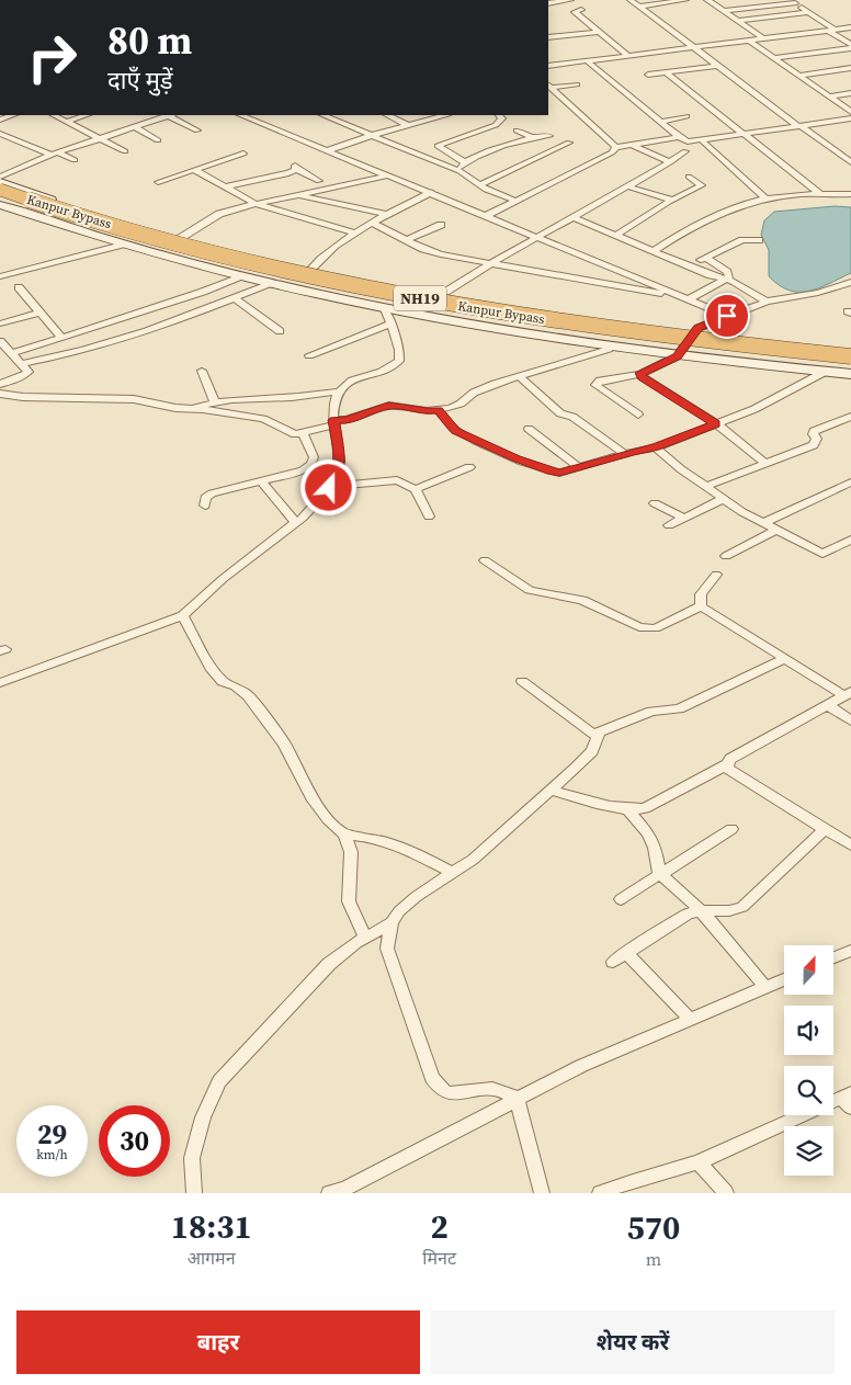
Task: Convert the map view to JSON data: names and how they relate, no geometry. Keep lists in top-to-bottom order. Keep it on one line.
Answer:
{"streets":{"highway":["Kanpur Bypass","NH19"]},"north":"top","page":{"turn":["80 m","दाएँ मुड़ें"],"speed":"29 km/h","limit":"30","eta":["18:31","आगमन","2","मिनट","570","m"],"buttons":["बाहर","शेयर करें"]}}
